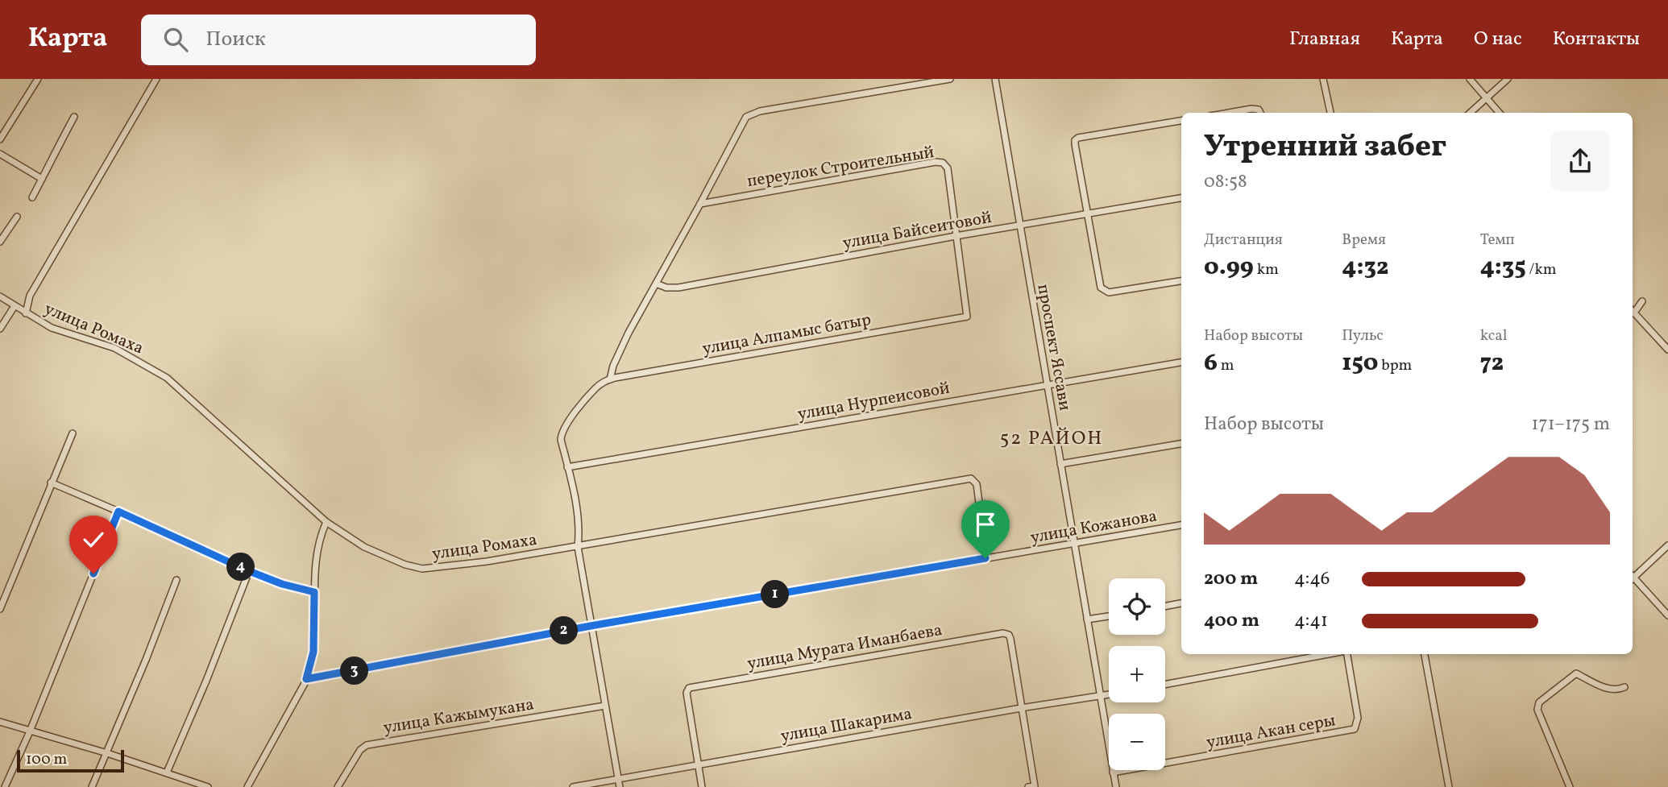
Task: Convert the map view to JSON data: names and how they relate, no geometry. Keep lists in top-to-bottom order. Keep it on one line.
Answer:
{"streets":{"street":["переулок Строительный","улица Байсеитовой","улица Ромаха","улица Алпамыс батыр","проспект Яссави","улица Нурпеисовой","улица Кожанова","улица Мурата Иманбаева","улица Кажымукана","улица Шакарима","улица Акан серы"]},"crossings":[["переулок Строительный","улица Байсеитовой"],["переулок Строительный","улица Алпамыс батыр"],["улица Байсеитовой","улица Алпамыс батыр"],["улица Байсеитовой","проспект Яссави"],["улица Ромаха","улица Кожанова"],["проспект Яссави","улица Нурпеисовой"],["проспект Яссави","улица Кожанова"],["проспект Яссави","улица Шакарима"],["проспект Яссави","улица Акан серы"],["улица Мурата Иманбаева","улица Шакарима"]],"districts":["52 РАЙОН"],"scale_bar":"100 m","page":{"header":"Карта","search":"Поиск","nav":["Главная","Карта","О нас","Контакты"],"heading":["Утренний забег","08:58"],"stats":[["Дистанция","0.99 km"],["Время","4:32"],["Темп","4:35 /km"],["Набор высоты","6 m"],["Пульс","150 bpm"],["kcal","72"]],"chart":["Набор высоты","171–175 m"],"pins":["4","1","2","3"],"list":[{"name":"200 m","note":"4:46"},{"name":"400 m","note":"4:41"}],"map_buttons":["+","−"],"scale":"100 m"}}
